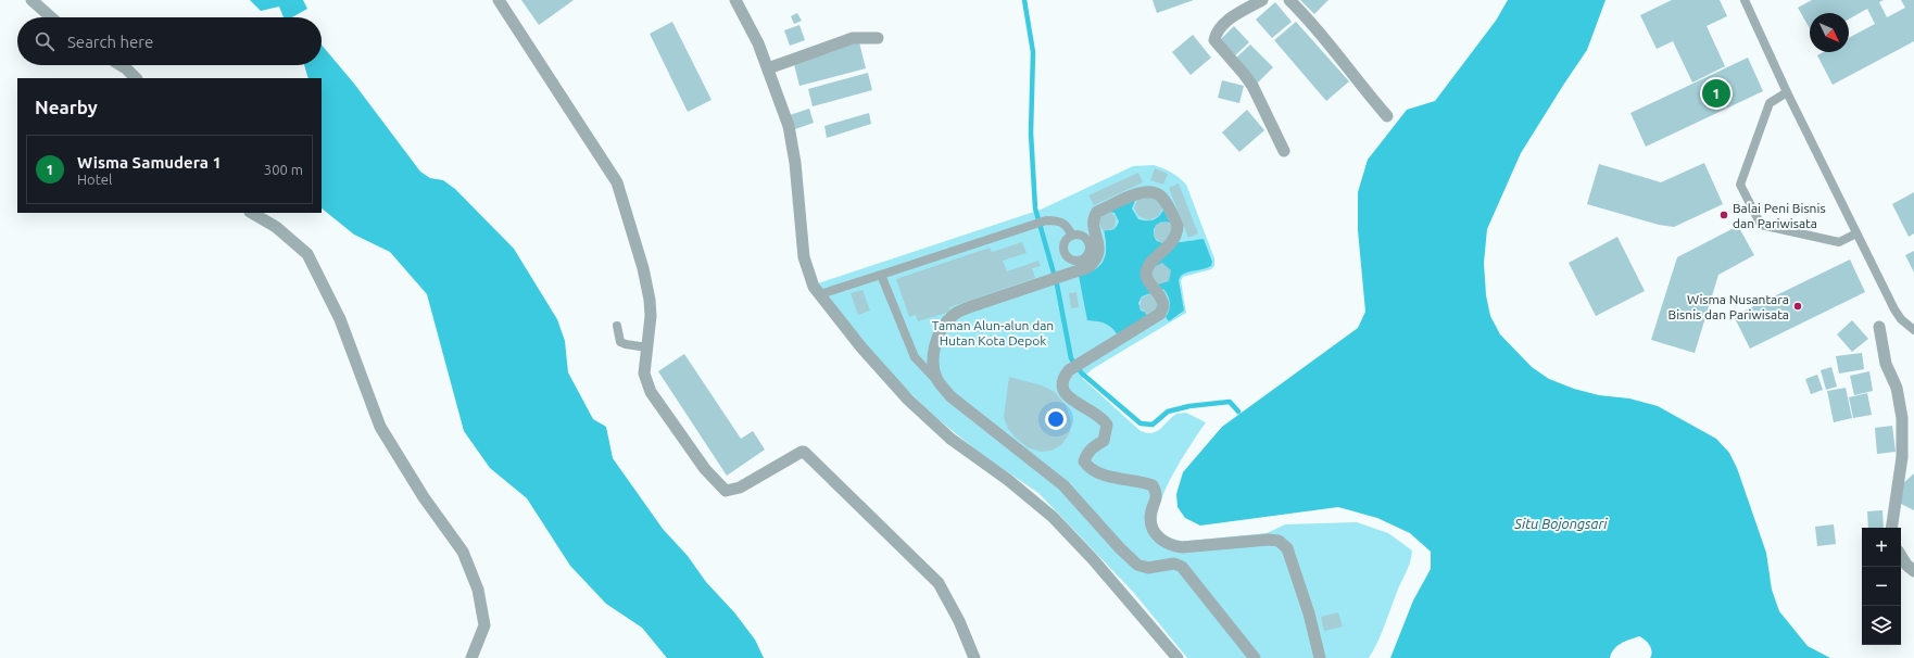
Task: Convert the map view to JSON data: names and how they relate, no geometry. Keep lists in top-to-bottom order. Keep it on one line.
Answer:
{"water":["Situ Bojongsari"],"parks":["Taman Alun-alun dan Hutan Kota Depok"],"places":["Balai Peni Bisnis dan Pariwisata","Wisma Nusantara Bisnis dan Pariwisata"],"north":"bottom right","page":{"search":"Search here","pins":"1","heading":"Nearby","list":[{"mark":"1","name":"Wisma Samudera 1","note":"Hotel","value":"300 m"}],"map_buttons":["+","−"]}}
